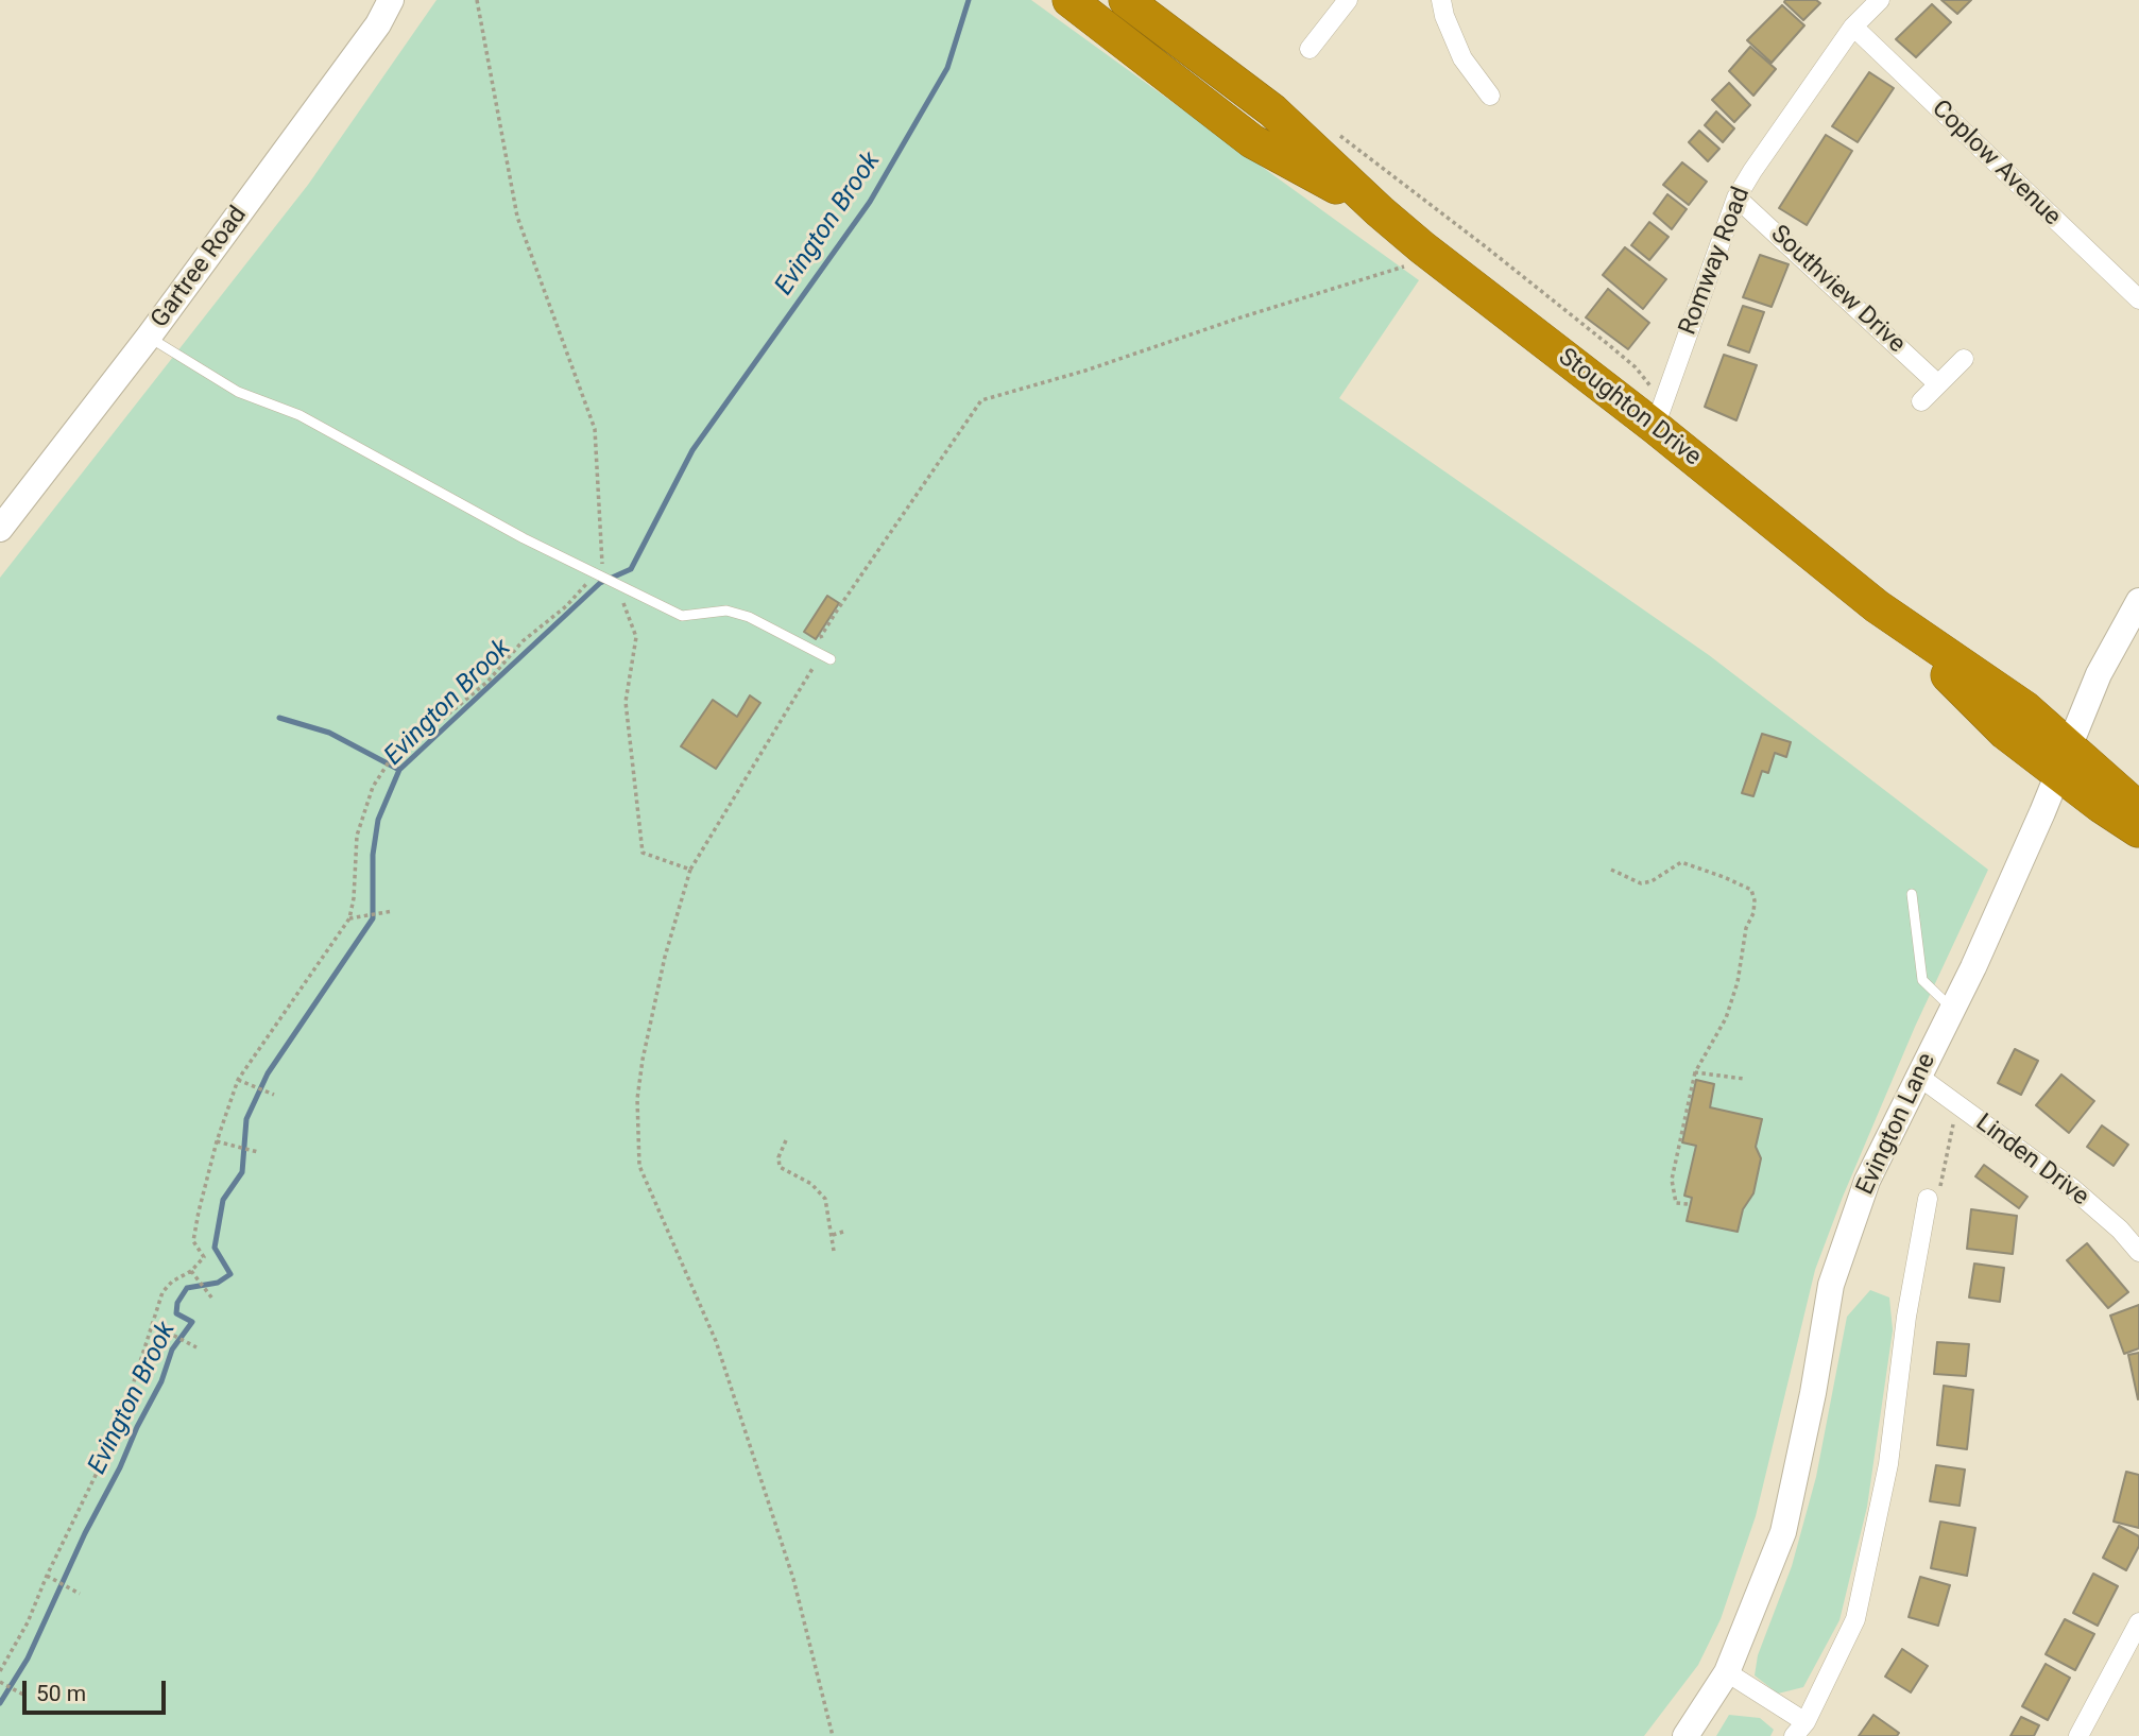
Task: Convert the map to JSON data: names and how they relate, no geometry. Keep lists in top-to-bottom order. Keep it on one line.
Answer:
{"streets":{"highway":["Stoughton Drive"],"main road":["Gartree Road","Evington Lane"],"street":["Coplow Avenue","Romway Road","Southview Drive","Linden Drive"]},"crossings":[["Coplow Avenue","Romway Road"],["Romway Road","Southview Drive"],["Romway Road","Stoughton Drive"],["Stoughton Drive","Evington Lane"],["Evington Lane","Linden Drive"]],"water":["Evington Brook"],"scale_bar":"50 m"}
